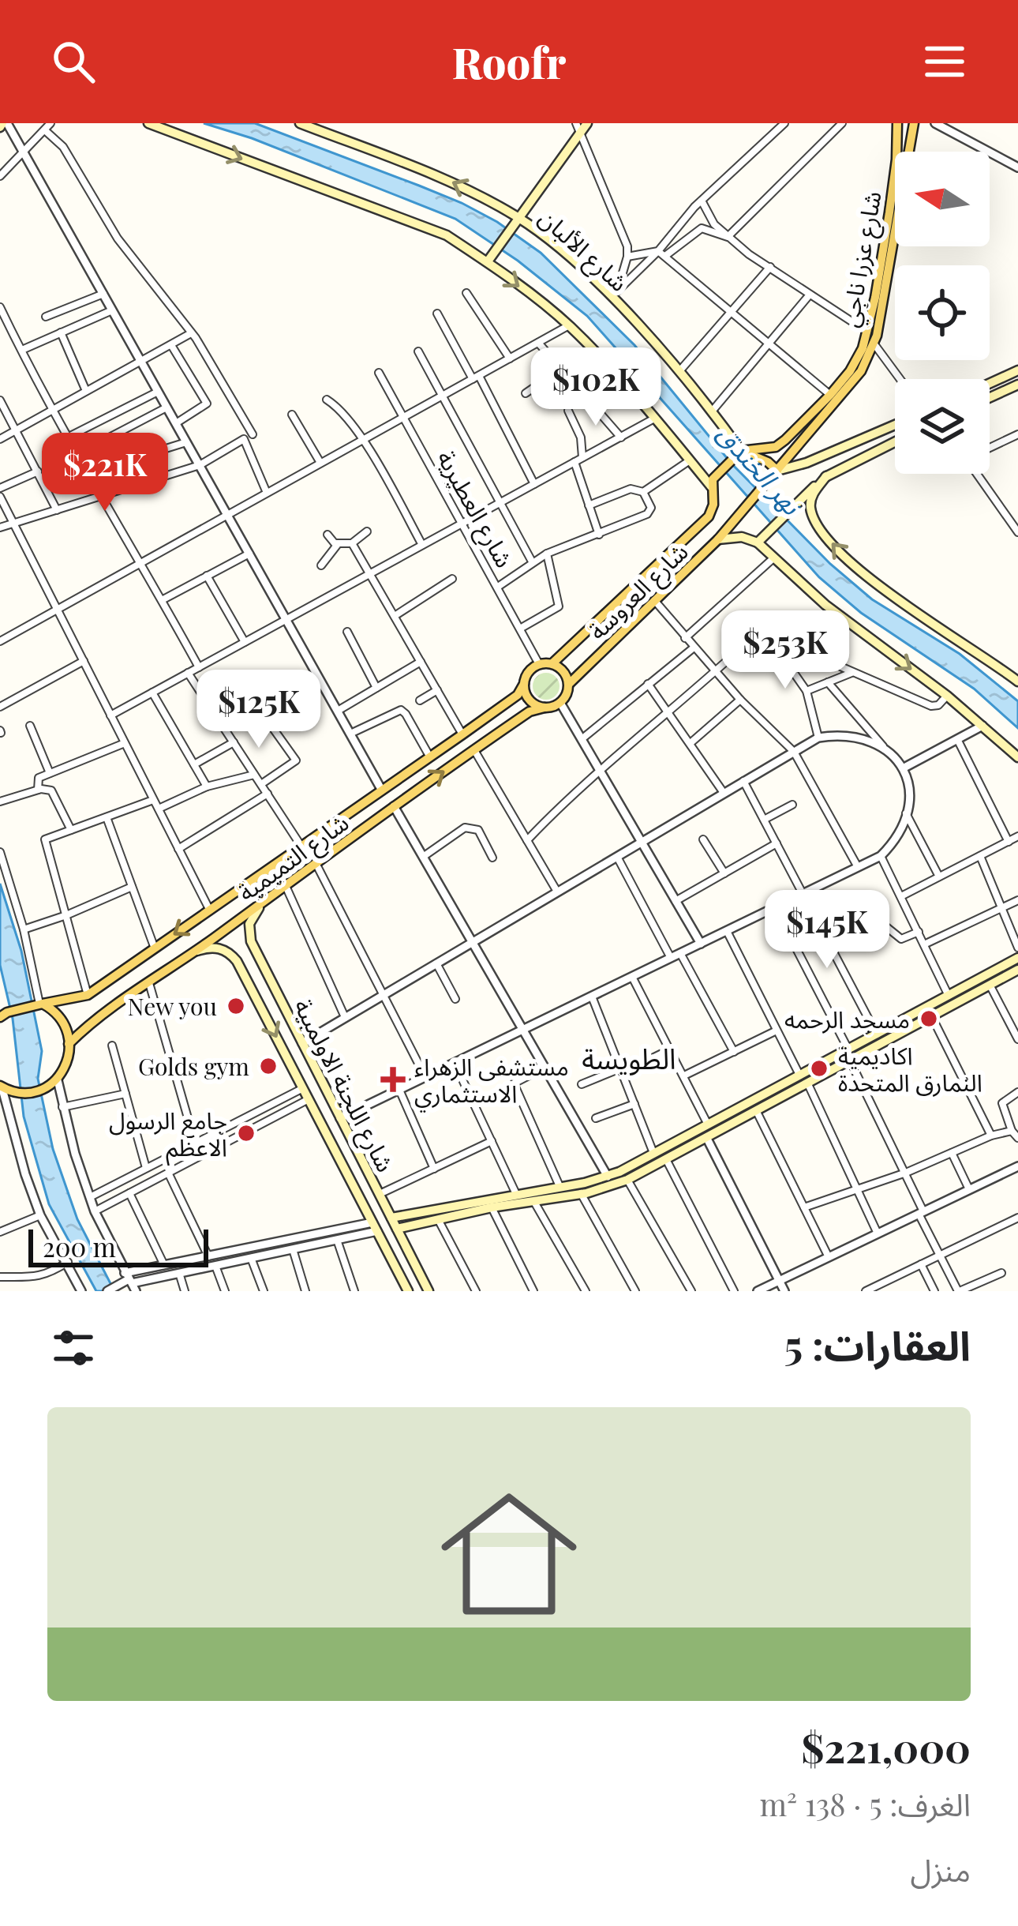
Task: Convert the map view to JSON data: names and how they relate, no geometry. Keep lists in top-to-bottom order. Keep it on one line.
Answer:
{"streets":{"main road":["شارع الألبان","شارع عزرا ناجي","شارع العروسة","شارع التميمية","شارع اللجنة الاولمبية"],"street":["شارع العطيرية"]},"crossings":[["شارع الألبان","شارع عزرا ناجي"],["شارع عزرا ناجي","شارع العروسة"],["شارع العطيرية","شارع العروسة"],["شارع العطيرية","شارع التميمية"],["شارع العروسة","شارع التميمية"],["شارع التميمية","شارع اللجنة الاولمبية"]],"districts":["الطويسة"],"water":["نهر الخندق"],"places":{"other":["New you","مسجد الرحمه","Golds gym","اكاديمية النمارق المتحدة","جامع الرسول الاعظم"],"health":["مستشفى الزهراء الاستثماري"]},"scale_bar":"200 m","north":"left","page":{"header":"Roofr","price":["$102K","$221K","$253K","$125K","$145K"],"scale":"200 m","heading":"العقارات: 5","list":[{"name":"$221,000","note":"الغرف: 5 · 138 m² · منزل"}]}}
